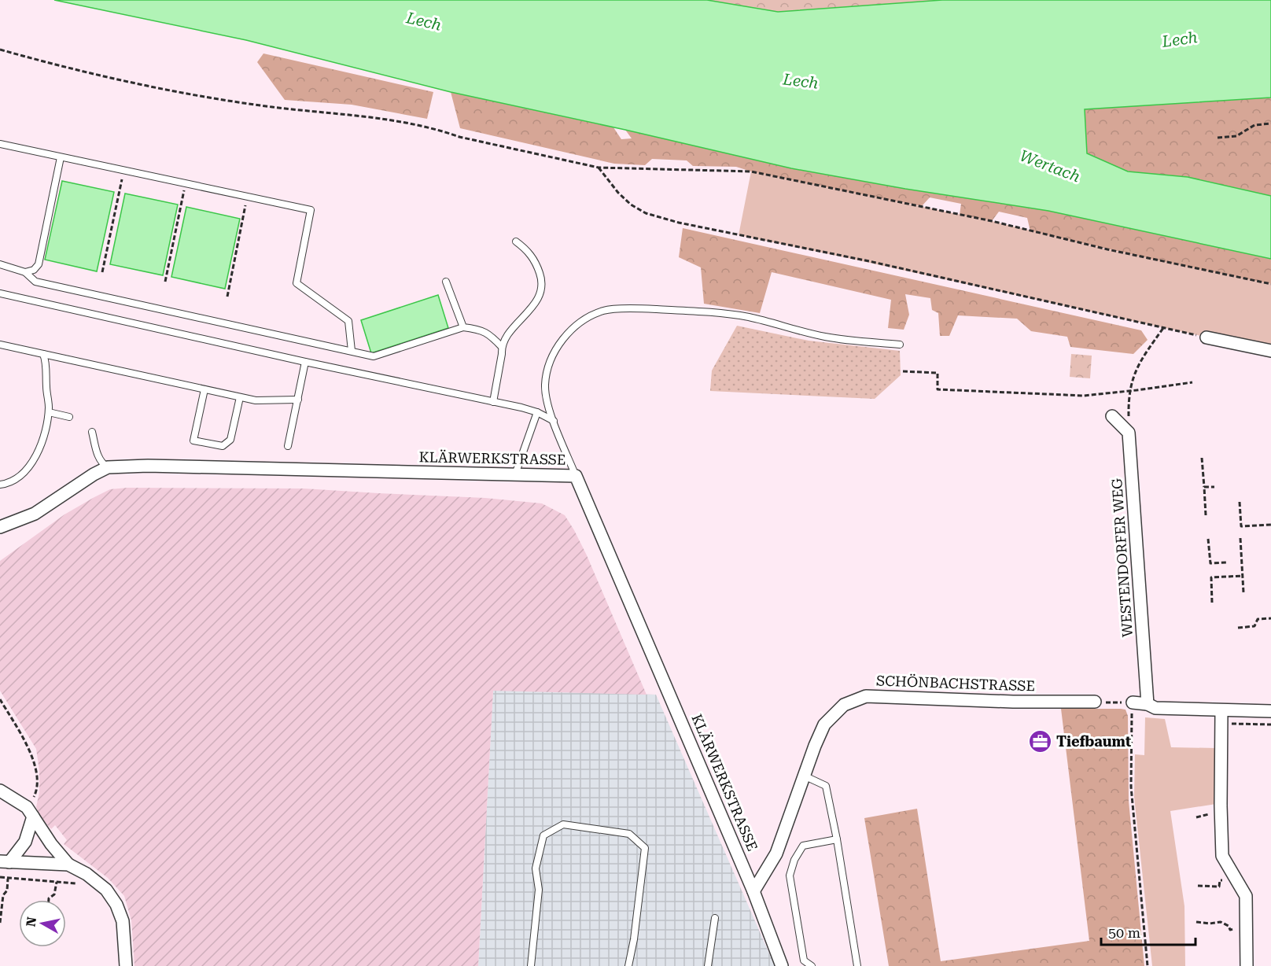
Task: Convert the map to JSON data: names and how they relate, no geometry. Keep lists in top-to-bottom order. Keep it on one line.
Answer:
{"streets":{"street":["KLÄRWERKSTRASSE","WESTENDORFER WEG","SCHÖNBACHSTRASSE"]},"crossings":[["KLÄRWERKSTRASSE","SCHÖNBACHSTRASSE"]],"water":["Lech","Wertach"],"places":{"office":["Tiefbaumt"]},"scale_bar":"50 m","north":"left"}
